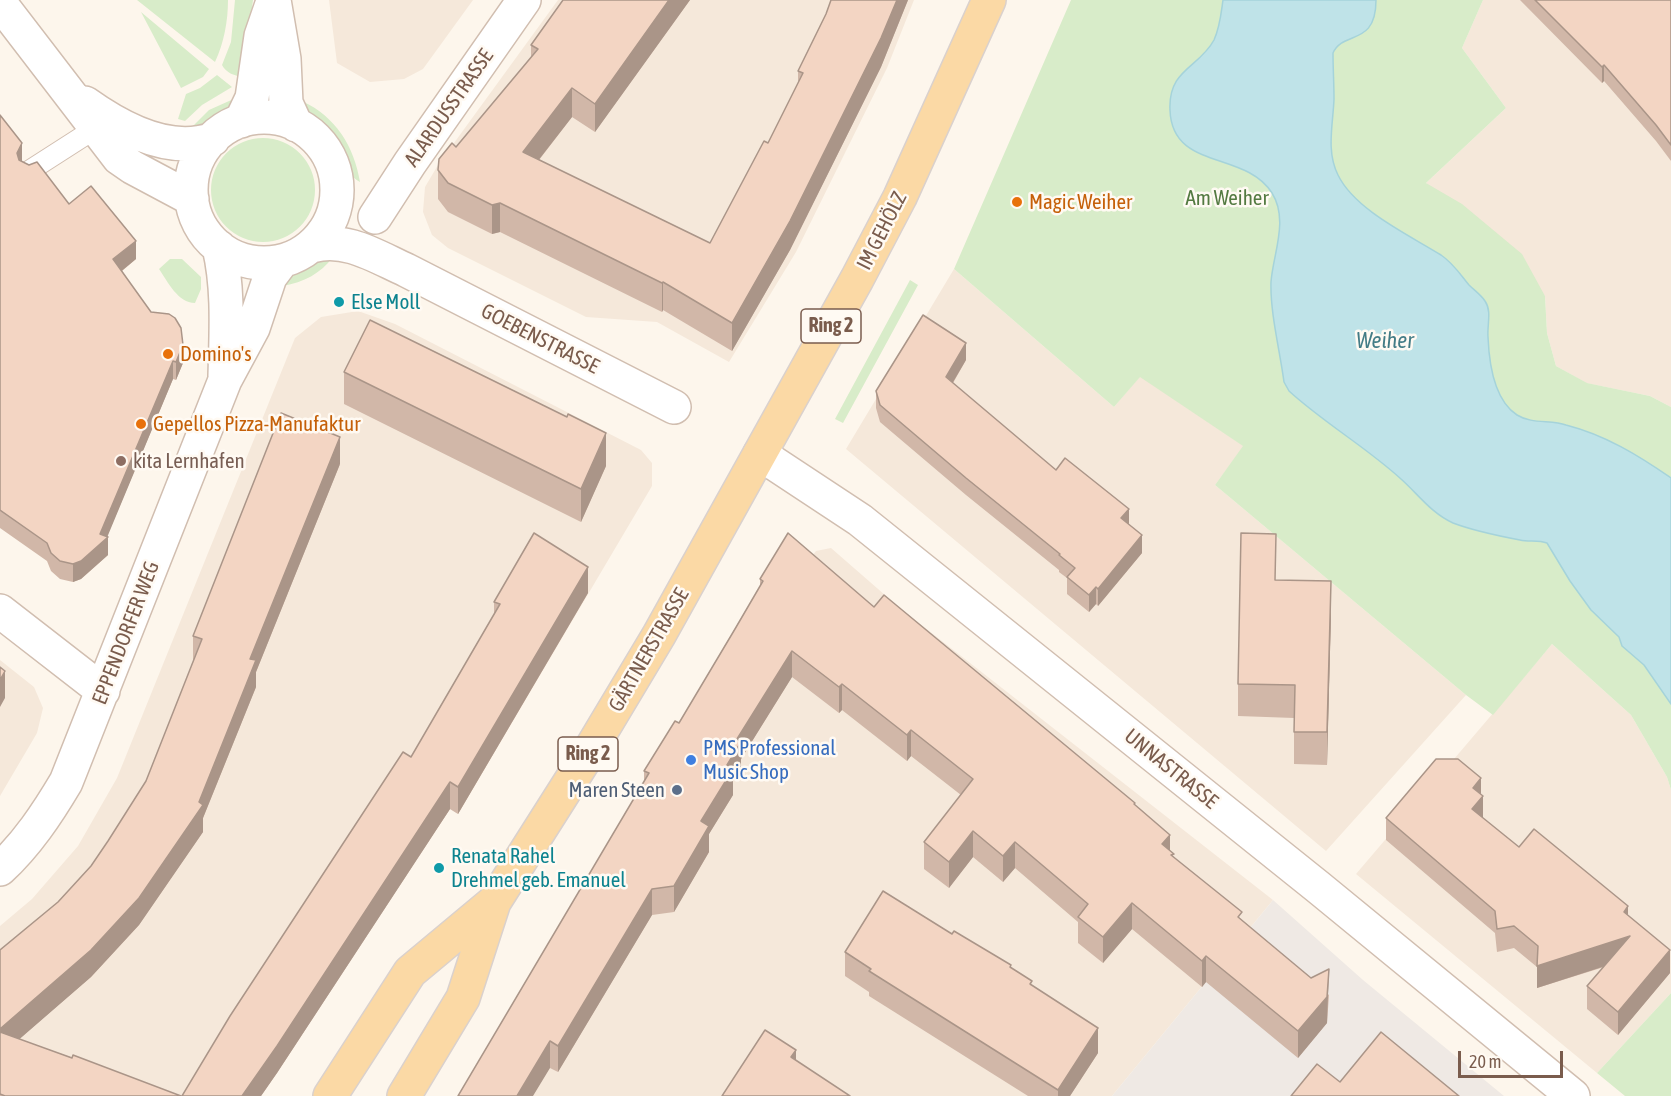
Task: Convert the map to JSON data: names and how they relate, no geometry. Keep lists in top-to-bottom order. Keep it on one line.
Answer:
{"streets":{"main road":["IM GEHÖLZ","Ring 2","GÄRTNERSTRASSE"],"street":["ALARDUSSTRASSE","GOEBENSTRASSE","EPPENDORFER WEG","UNNASTRASSE"]},"crossings":[["IM GEHÖLZ","GÄRTNERSTRASSE"],["IM GEHÖLZ","UNNASTRASSE"],["GOEBENSTRASSE","EPPENDORFER WEG"],["GÄRTNERSTRASSE","UNNASTRASSE"]],"water":["Weiher"],"parks":["Am Weiher"],"places":["Magic Weiher","Else Moll","Domino's","Gepellos Pizza-Manufaktur","kita Lernhafen","PMS Professional Music Shop","Maren Steen","Renata Rahel Drehmel geb. Emanuel"],"scale_bar":"20 m"}
